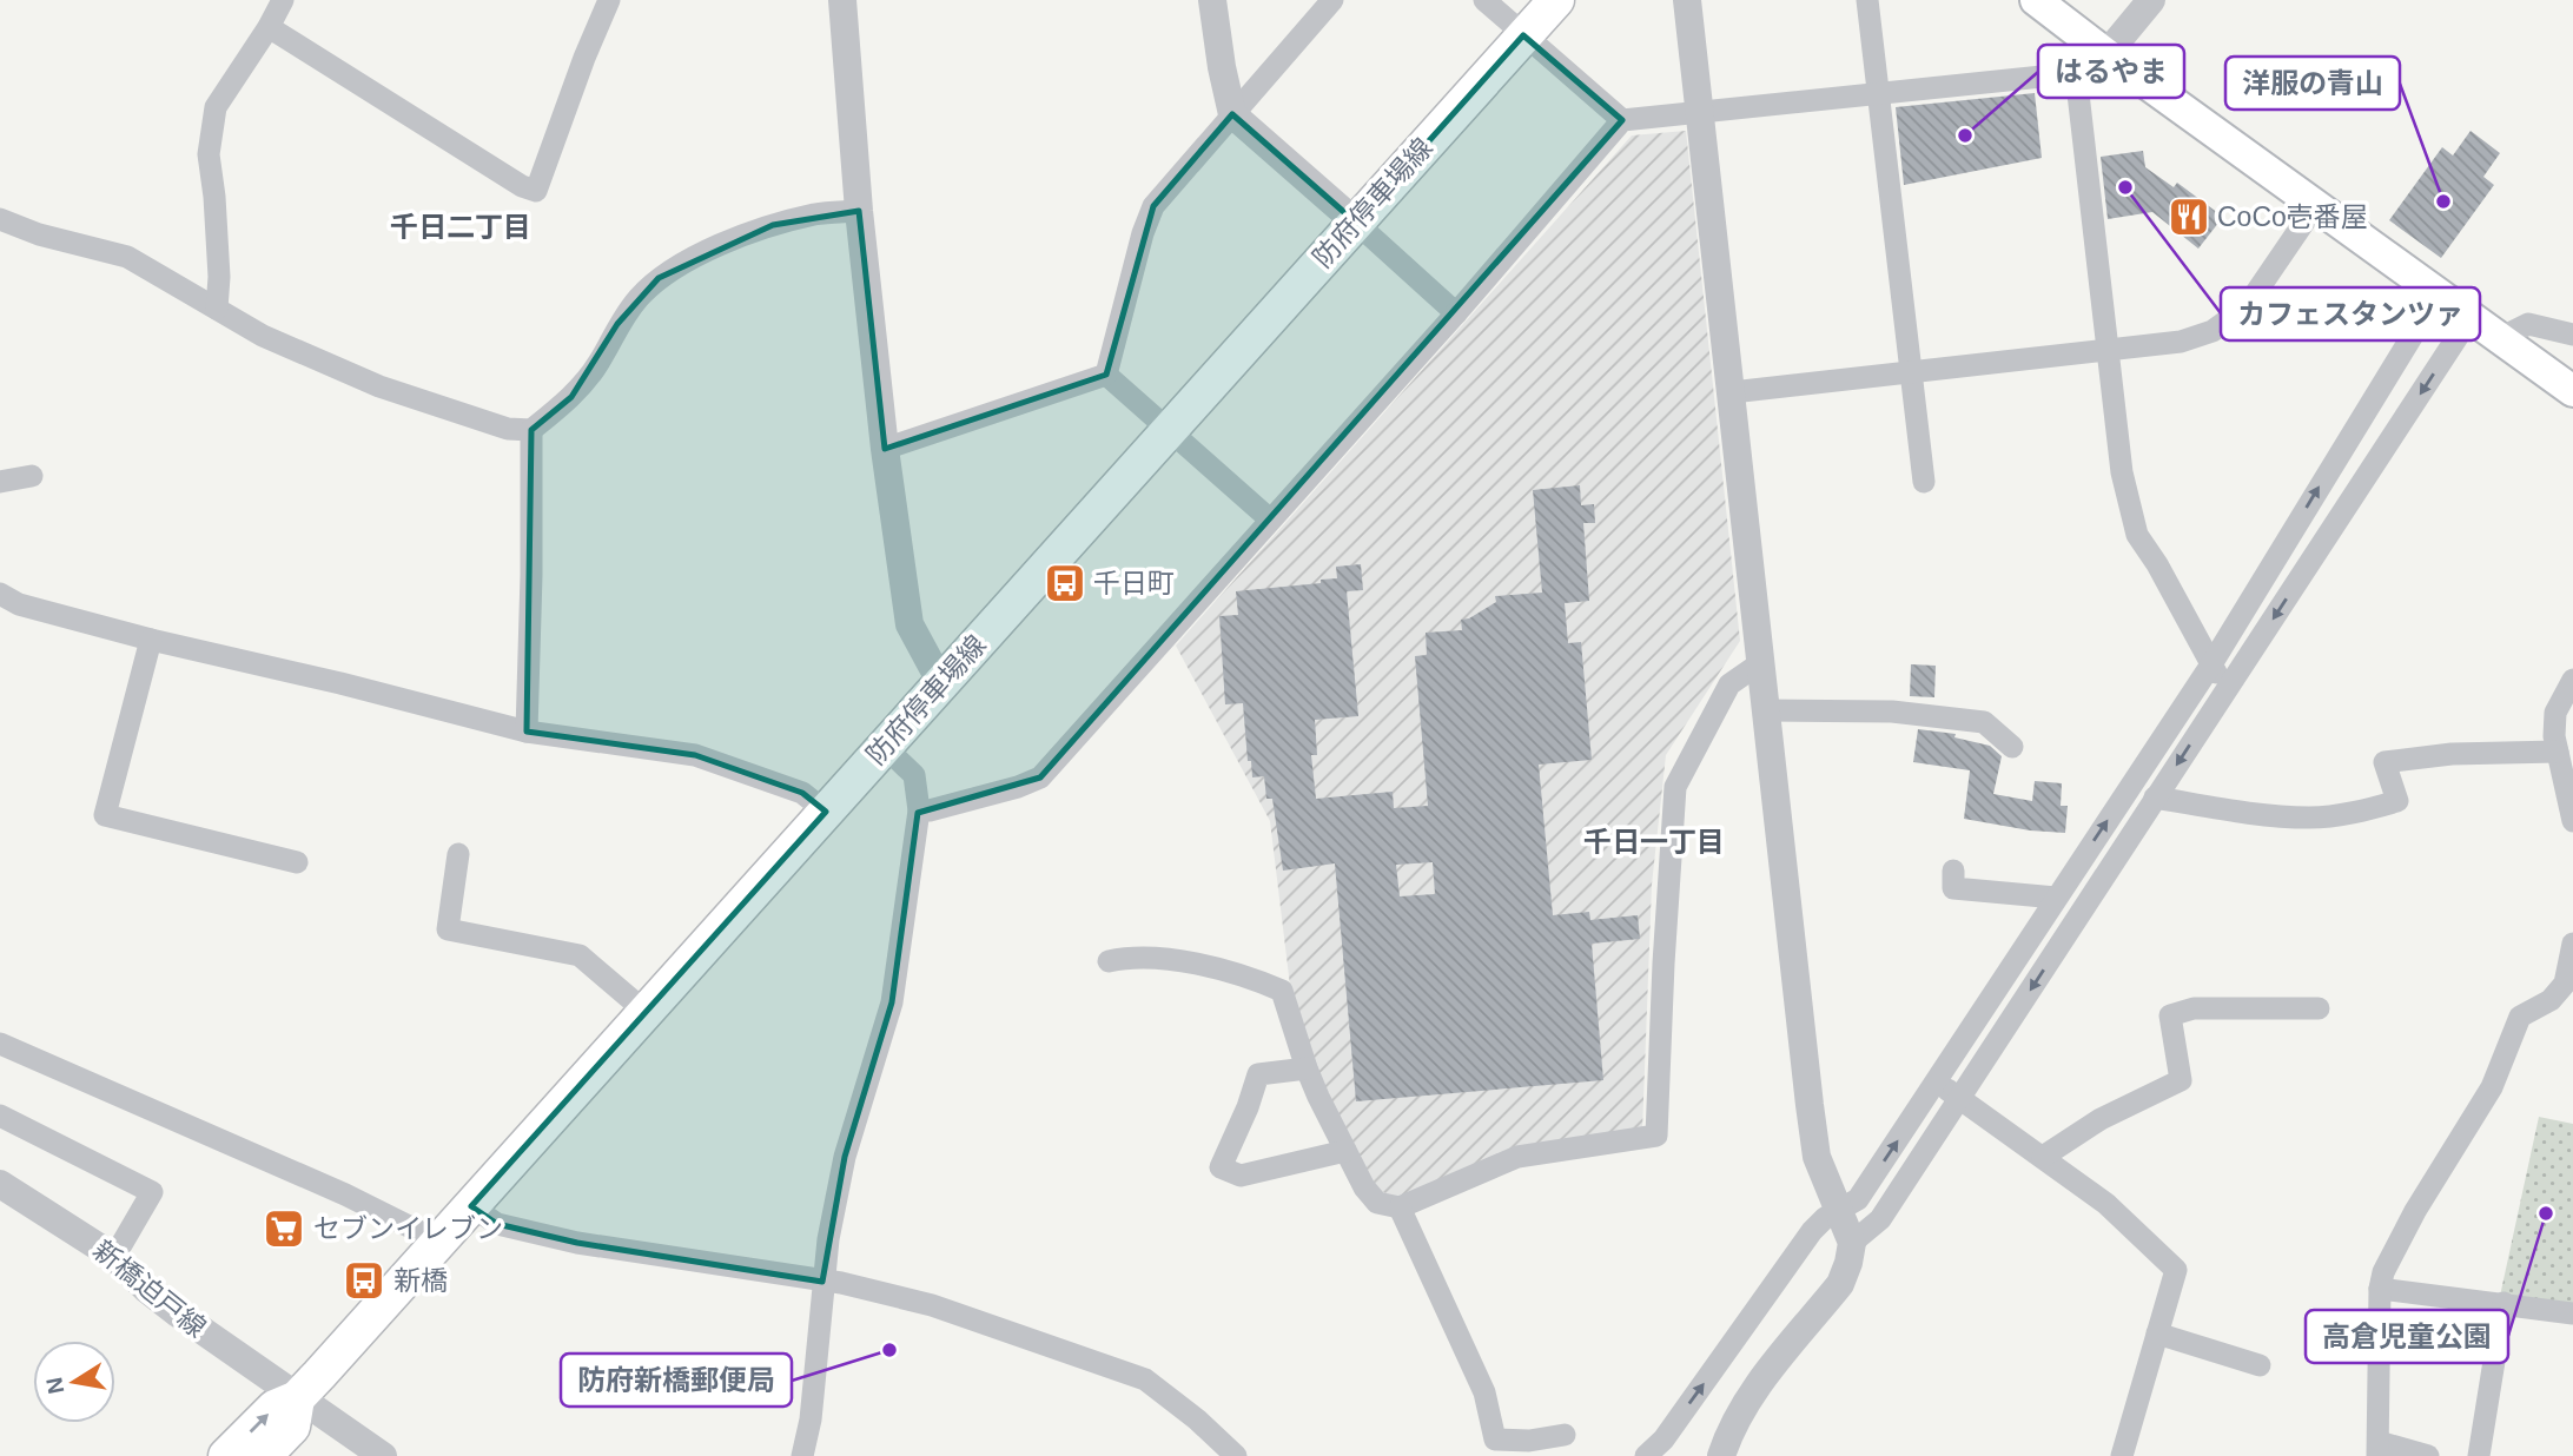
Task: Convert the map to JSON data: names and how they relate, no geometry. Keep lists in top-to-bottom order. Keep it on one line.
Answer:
{"streets":{"main road":["防府停車場線"],"street":["新橋迫戸線"]},"crossings":[["防府停車場線","新橋迫戸線"]],"districts":["千日二丁目","千日一丁目"],"places":{"other":["はるやま","カフェスタンツァ","洋服の青山","高倉児童公園","防府新橋郵便局"],"restaurant":["CoCo壱番屋"],"bus stop":["千日町","新橋"],"supermarket":["セブンイレブン"]},"north":"left"}
